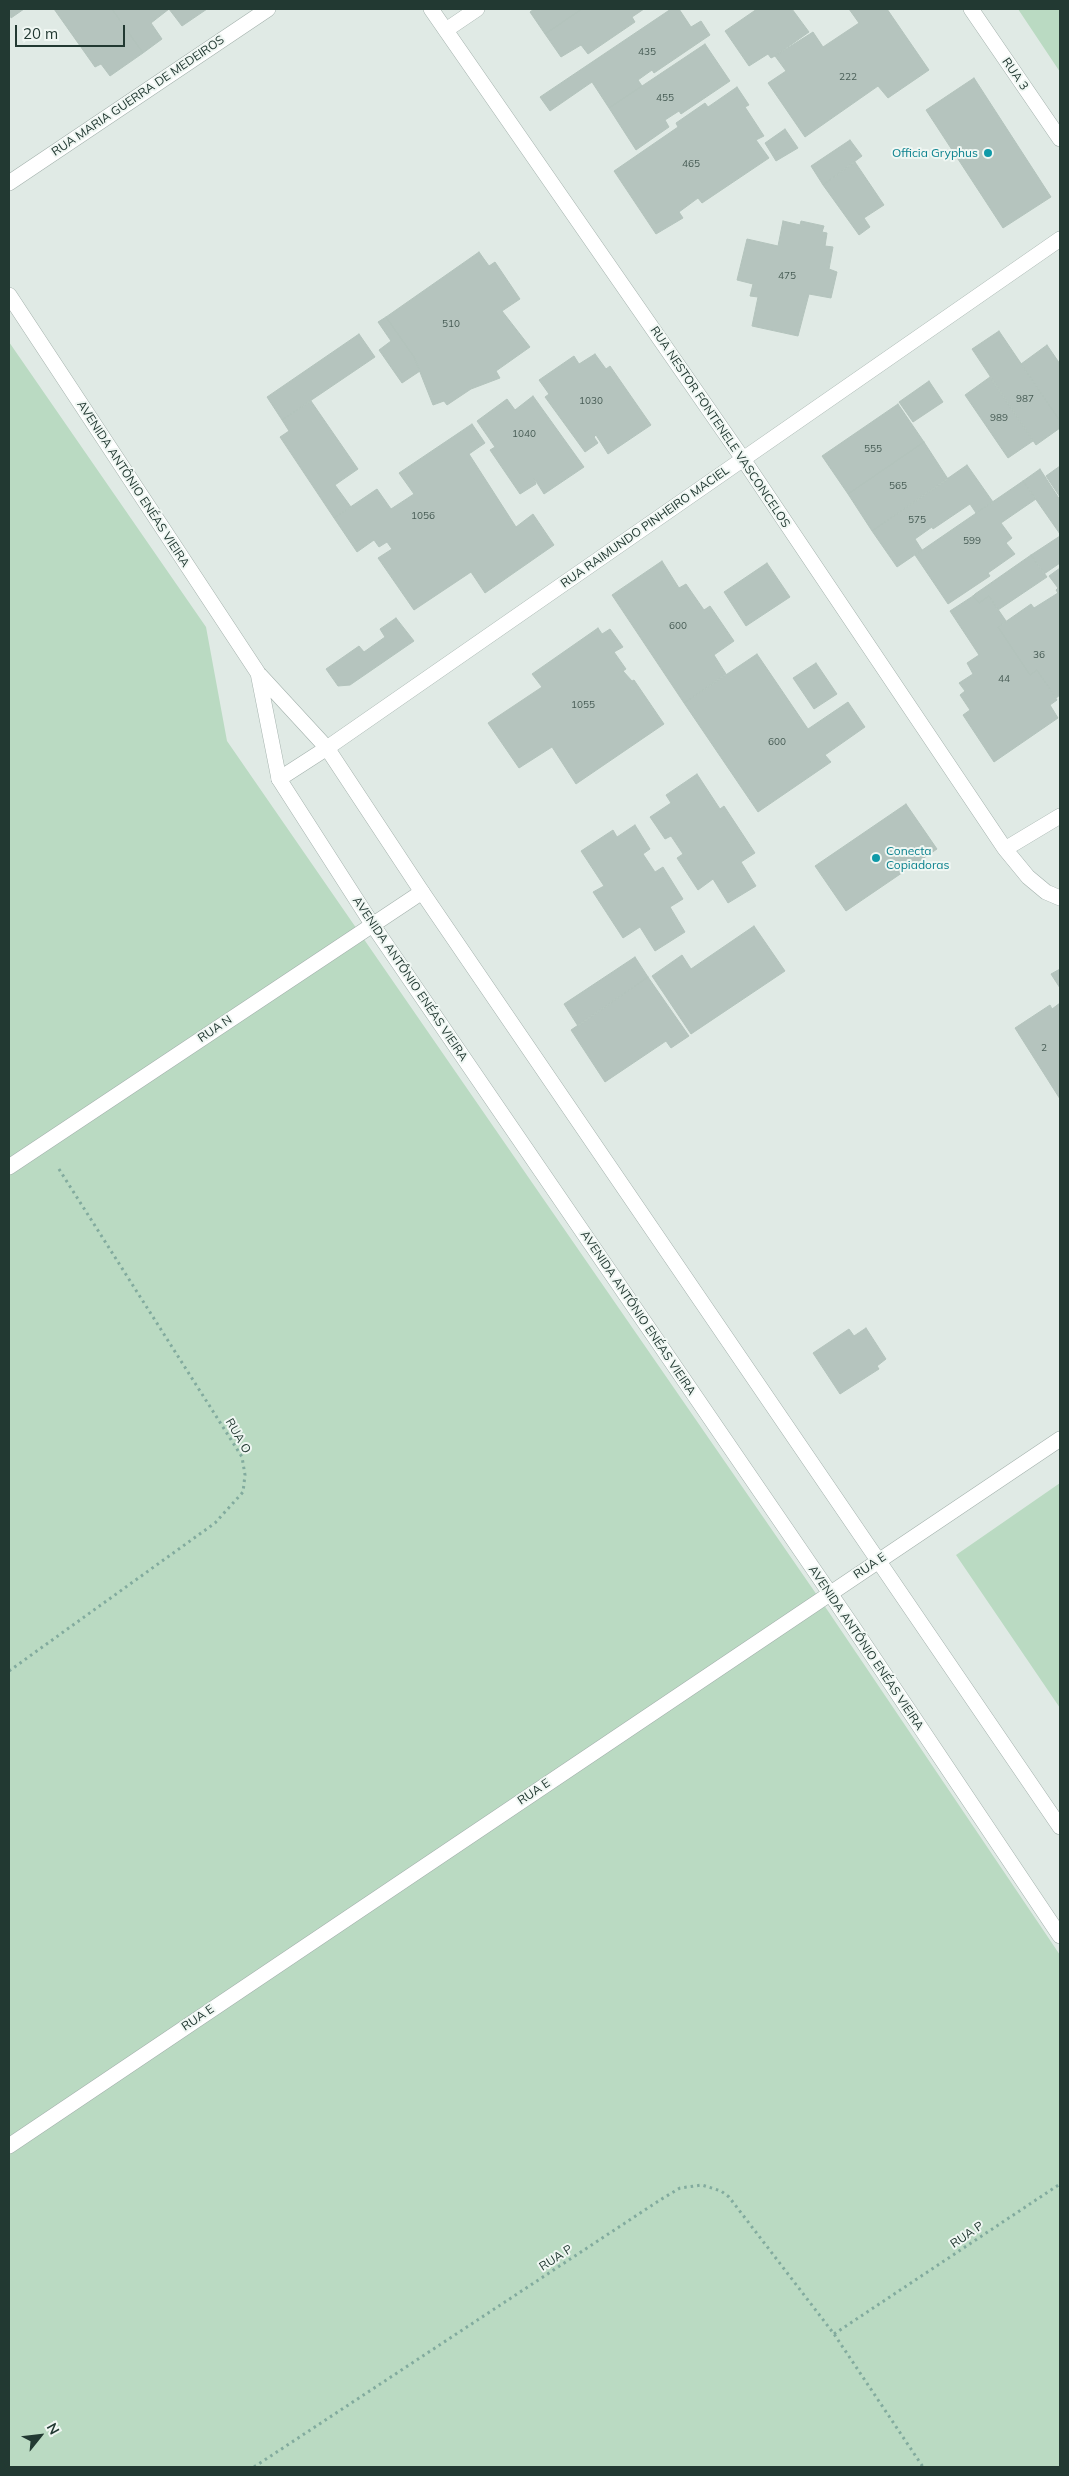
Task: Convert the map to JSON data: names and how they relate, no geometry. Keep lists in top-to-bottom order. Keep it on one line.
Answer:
{"streets":{"street":["RUA 3","RUA MARIA GUERRA DE MEDEIROS","RUA NESTOR FONTENELE VASCONCELOS","AVENIDA ANTÔNIO ENÉAS VIEIRA","RUA RAIMUNDO PINHEIRO MACIEL","RUA N","RUA E"],"path":["RUA O","RUA P"]},"crossings":[["RUA NESTOR FONTENELE VASCONCELOS","RUA RAIMUNDO PINHEIRO MACIEL"],["AVENIDA ANTÔNIO ENÉAS VIEIRA","RUA RAIMUNDO PINHEIRO MACIEL"],["AVENIDA ANTÔNIO ENÉAS VIEIRA","RUA N"],["AVENIDA ANTÔNIO ENÉAS VIEIRA","RUA E"],["RUA N","RUA O"]],"places":["Officia Gryphus","Conecta Copiadoras"],"house_numbers":["435","222","455","465","475","510","987","1030","989","1040","555","565","1056","575","599","600","36","44","1055","600","2"],"scale_bar":"20 m","north":"top right"}
